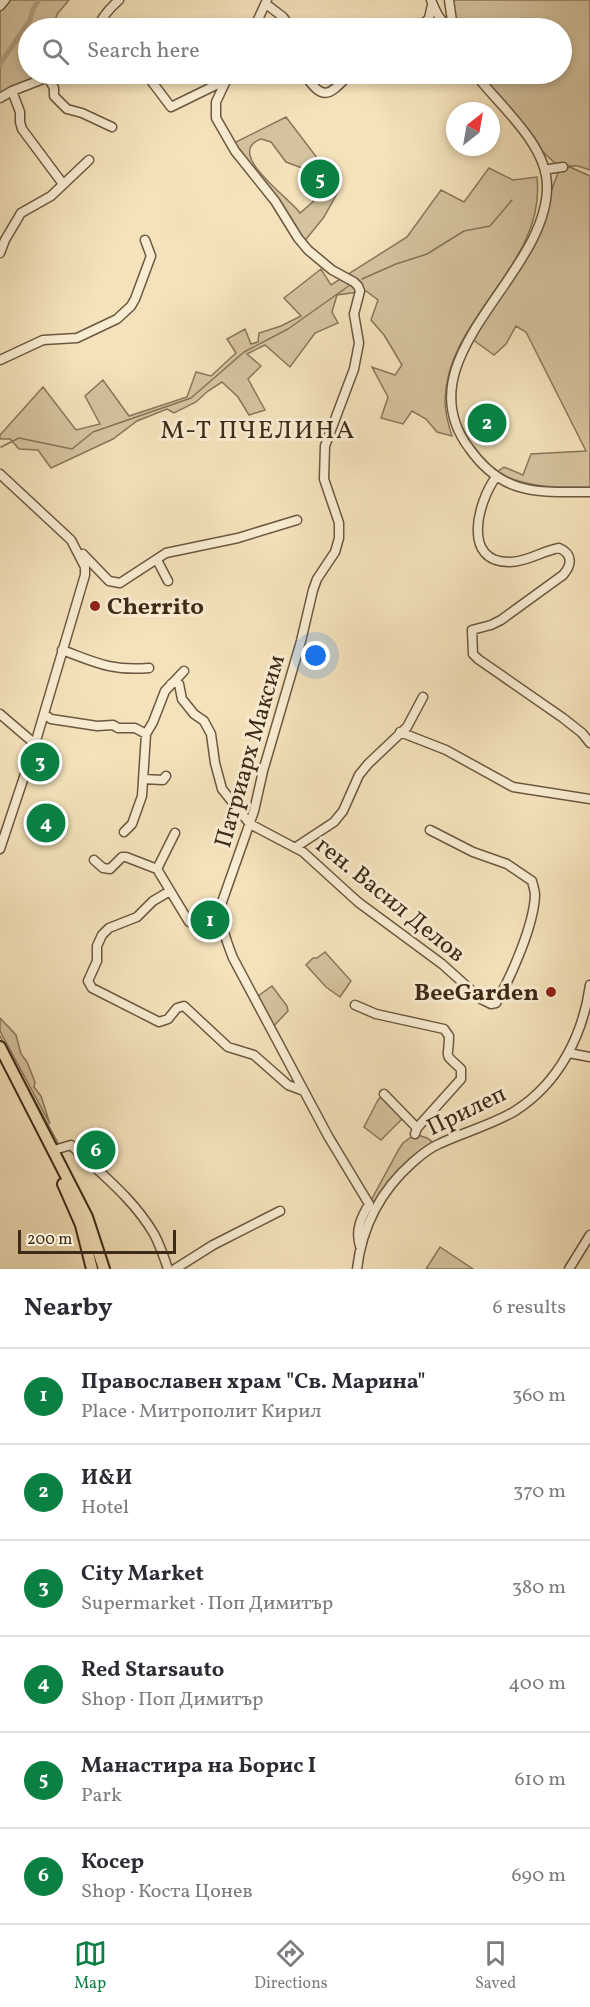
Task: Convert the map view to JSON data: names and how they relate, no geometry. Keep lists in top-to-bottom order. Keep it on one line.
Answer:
{"streets":{"street":["Патриарх Максим","ген. Васил Делов","Прилеп"]},"crossings":[["Патриарх Максим","ген. Васил Делов"],["Патриарх Максим","Прилеп"]],"districts":["М-Т ПЧЕЛИНА"],"places":["Cherrito","BeeGarden"],"scale_bar":"200 m","north":"top right","page":{"search":"Search here","pins":["5","2","3","4","1","6"],"scale":"200 m","heading":["Nearby","6 results"],"list":[{"mark":"1","name":"Православен храм \"Св. Марина\"","note":"Place · Митрополит Кирил","value":"360 m"},{"mark":"2","name":"И&И","note":"Hotel","value":"370 m"},{"mark":"3","name":"City Market","note":"Supermarket · Поп Димитър","value":"380 m"},{"mark":"4","name":"Red Starsauto","note":"Shop · Поп Димитър","value":"400 m"},{"mark":"5","name":"Манастира на Борис І","note":"Park","value":"610 m"},{"mark":"6","name":"Косер","note":"Shop · Коста Цонев","value":"690 m"}],"nav":["Map","Directions","Saved"]}}
